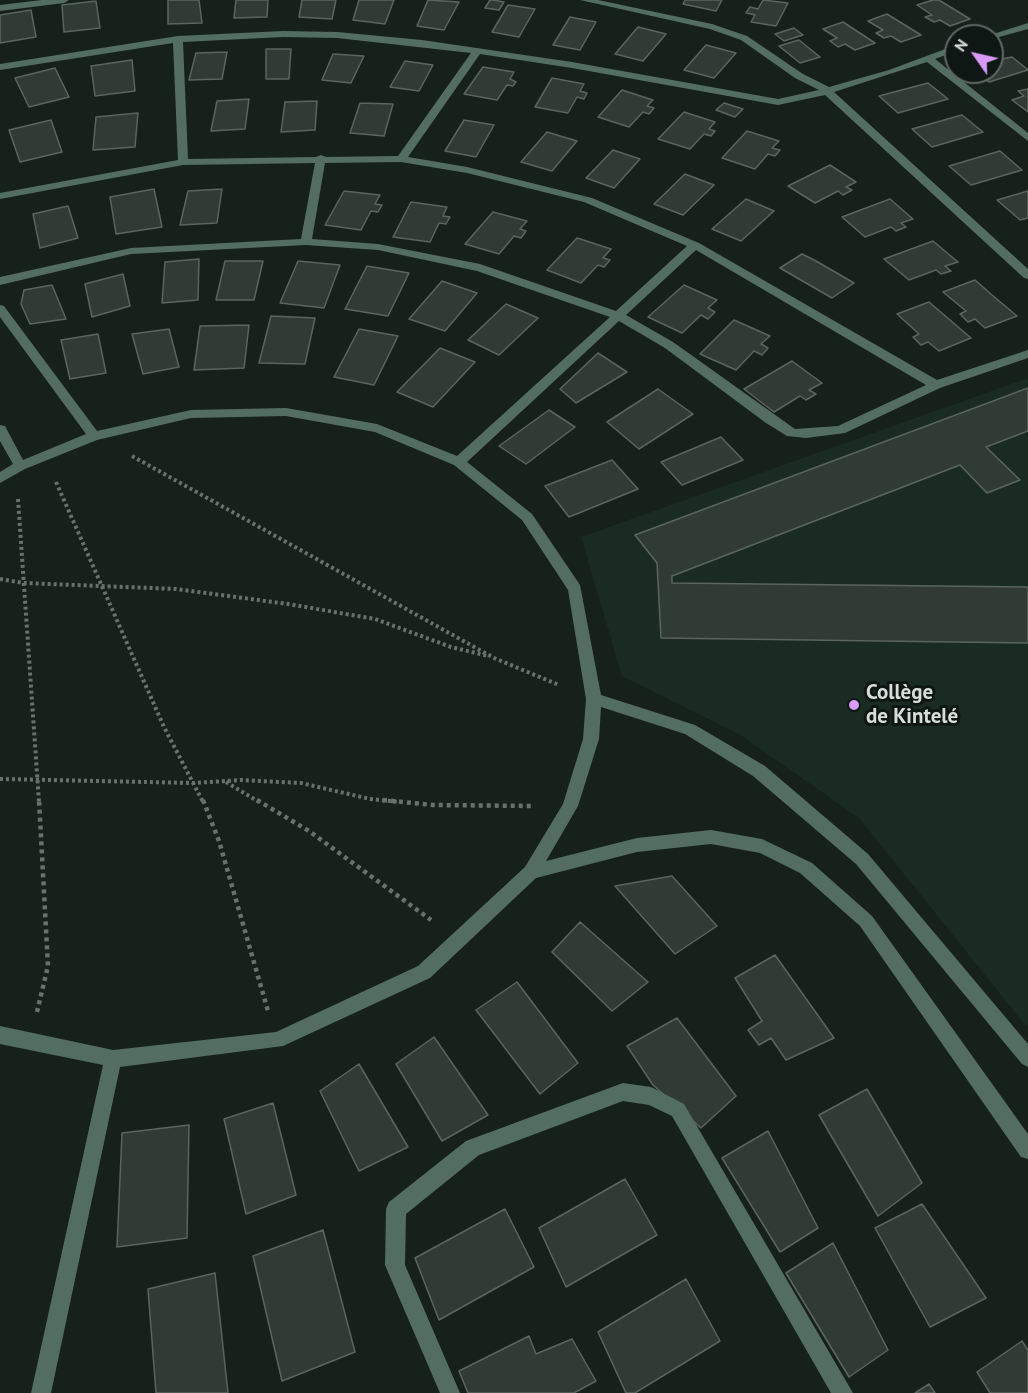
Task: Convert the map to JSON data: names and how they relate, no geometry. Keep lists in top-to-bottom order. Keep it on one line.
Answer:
{"places":["Collège de Kintelé"],"north":"top left"}
